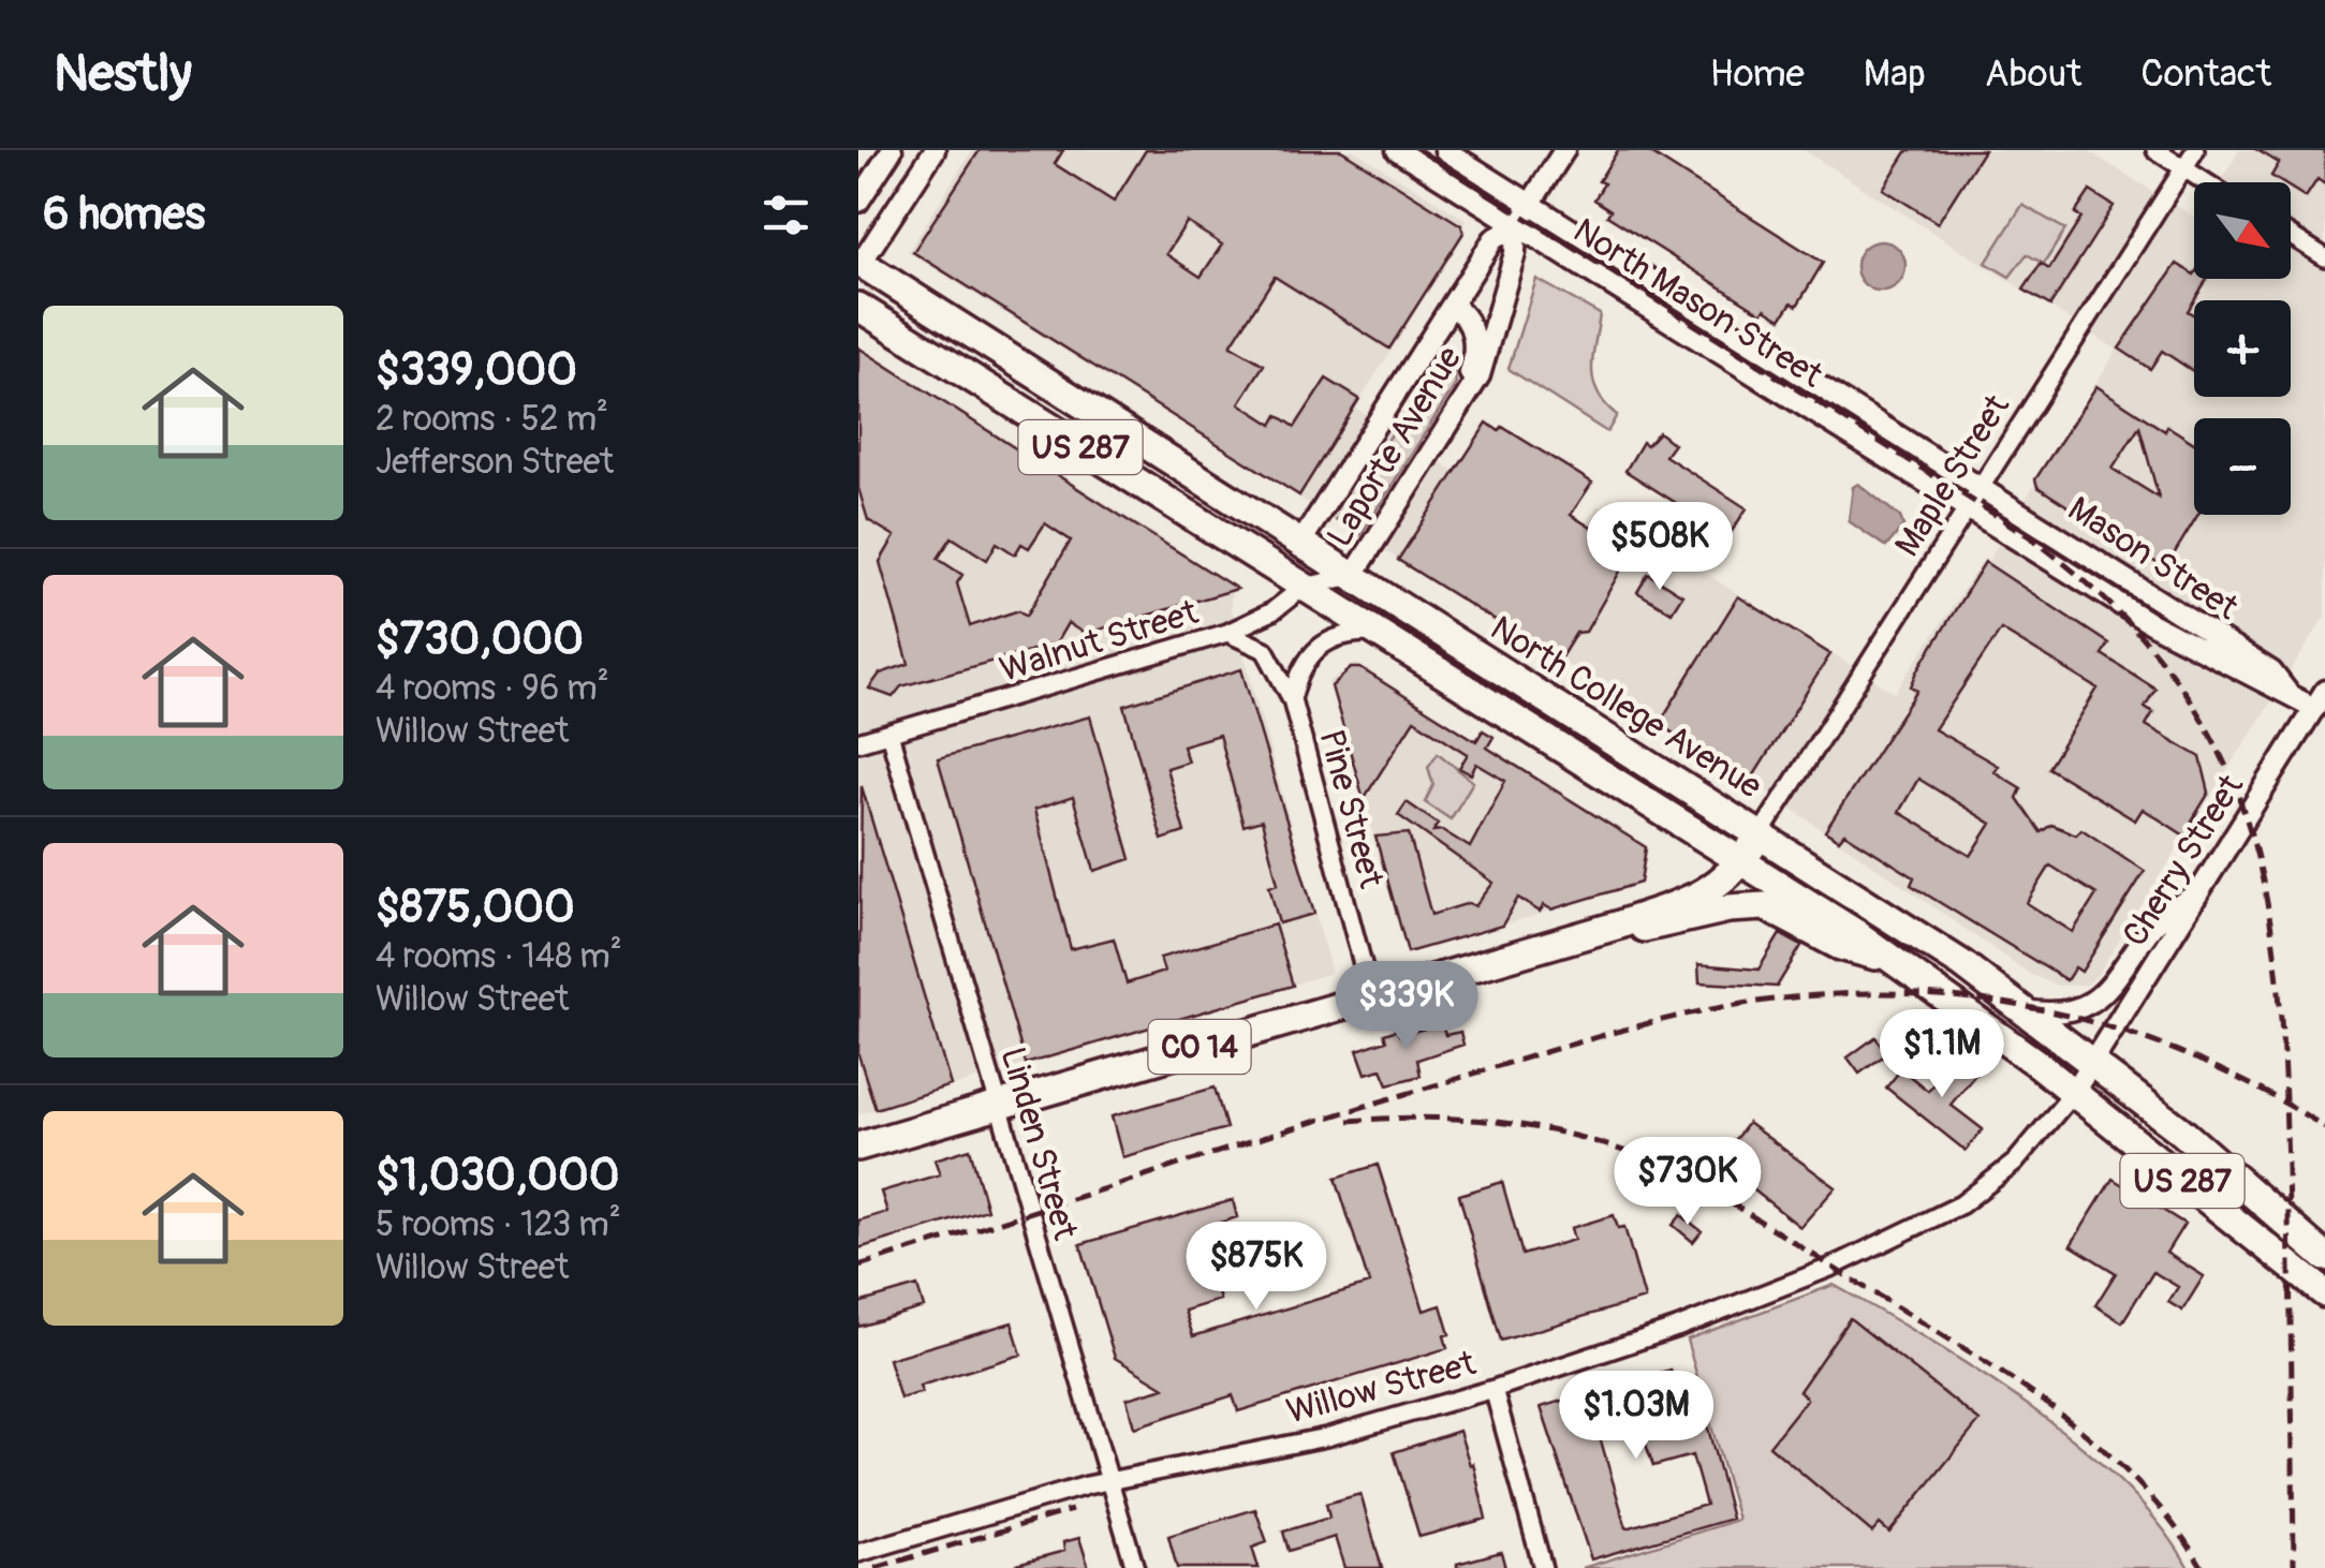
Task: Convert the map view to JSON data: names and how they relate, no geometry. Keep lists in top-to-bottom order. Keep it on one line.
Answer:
{"streets":{"highway":["US 287","North College Avenue","CO 14"],"street":["North Mason Street","Laporte Avenue","Maple Street","Mason Street","Walnut Street","Pine Street","Cherry Street","Linden Street","Willow Street"]},"crossings":[["North Mason Street","Laporte Avenue"],["North Mason Street","Maple Street"],["North Mason Street","Mason Street"],["Laporte Avenue","Mason Street"],["Laporte Avenue","Walnut Street"],["Laporte Avenue","North College Avenue"],["Maple Street","Mason Street"],["Maple Street","North College Avenue"],["Mason Street","Cherry Street"],["Walnut Street","North College Avenue"],["Walnut Street","Pine Street"],["Walnut Street","Linden Street"],["North College Avenue","Pine Street"],["North College Avenue","Cherry Street"],["North College Avenue","CO 14"],["North College Avenue","Willow Street"],["Pine Street","CO 14"],["Cherry Street","Willow Street"],["CO 14","Linden Street"],["Linden Street","Willow Street"]],"north":"bottom right","page":{"header":"Nestly","nav":["Home","Map","About","Contact"],"heading":"6 homes","map_buttons":["+","−"],"list":[{"name":"$339,000","note":"2 rooms · 52 m² · Jefferson Street"},{"name":"$730,000","note":"4 rooms · 96 m² · Willow Street"},{"name":"$875,000","note":"4 rooms · 148 m² · Willow Street"},{"name":"$1,030,000","note":"5 rooms · 123 m² · Willow Street"}],"price":["$508K","$339K","$1.1M","$730K","$875K","$1.03M"]}}
